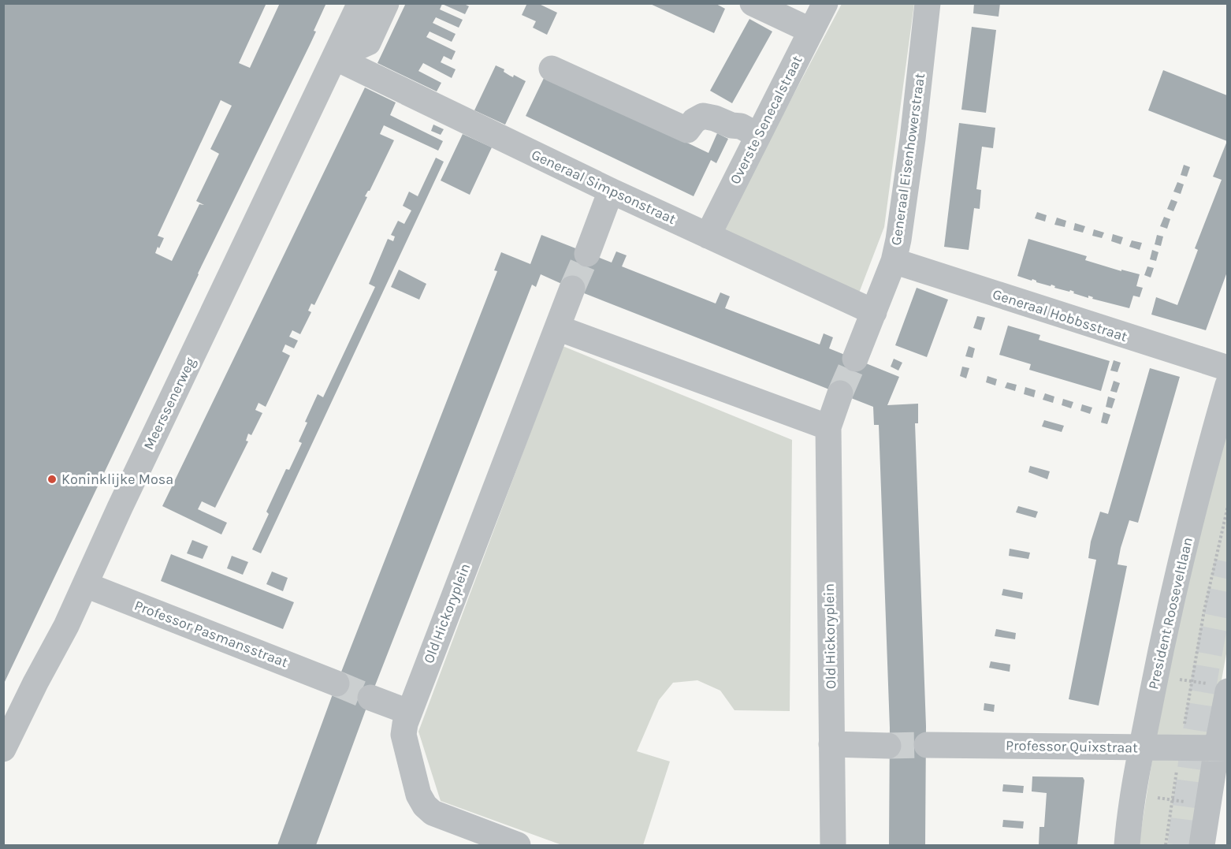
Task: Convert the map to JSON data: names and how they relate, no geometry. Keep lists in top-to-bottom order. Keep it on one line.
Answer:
{"streets":{"street":["Overste Senecalstraat","Generaal Eisenhowerstraat","Generaal Simpsonstraat","Generaal Hobbsstraat","Meerssenerweg","Old Hickoryplein","President Rooseveltlaan","Professor Pasmansstraat","Professor Quixstraat"]},"crossings":[["Overste Senecalstraat","Generaal Simpsonstraat"],["Generaal Eisenhowerstraat","Generaal Simpsonstraat"],["Generaal Eisenhowerstraat","Generaal Hobbsstraat"],["Generaal Simpsonstraat","Meerssenerweg"],["Meerssenerweg","Professor Pasmansstraat"],["President Rooseveltlaan","Professor Quixstraat"]],"places":["Koninklijke Mosa"]}
